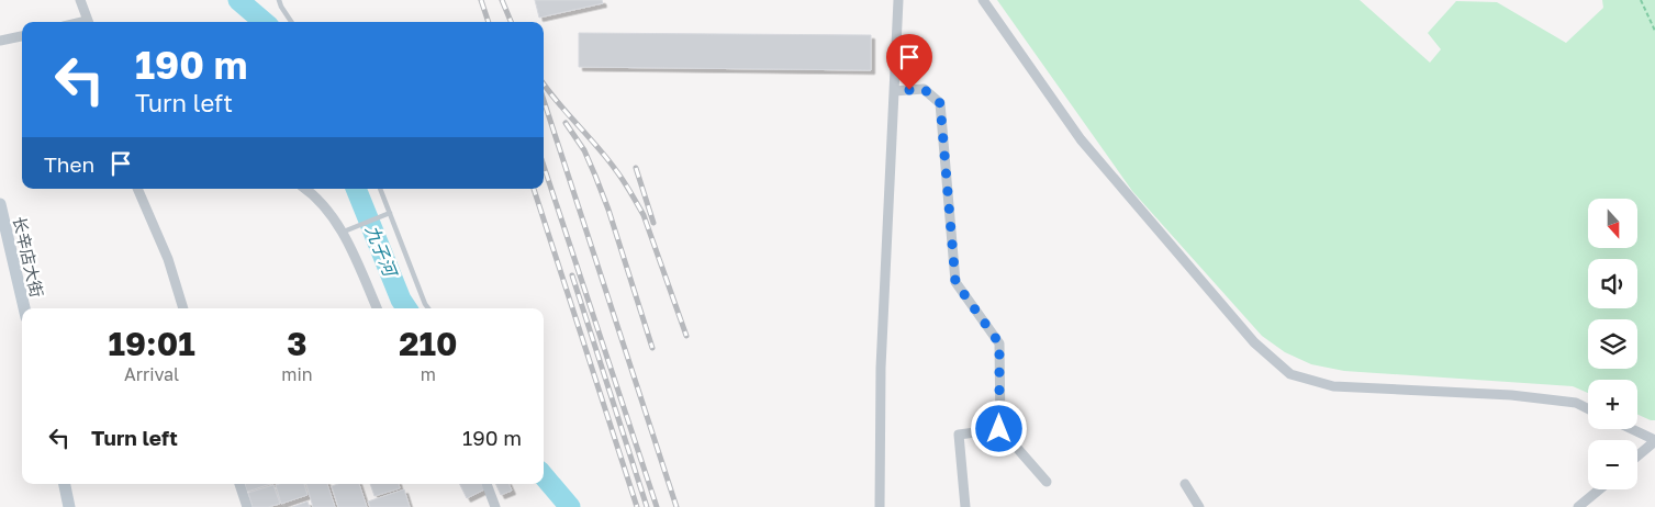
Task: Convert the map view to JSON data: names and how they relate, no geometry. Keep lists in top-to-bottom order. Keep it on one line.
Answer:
{"streets":{"street":["长辛店大街"]},"water":["九子河"],"north":"bottom","page":{"turn":["190 m","Turn left"],"then":"Then","map_buttons":["+","−"],"eta":["19:01","Arrival","3","min","210","m"],"list":[{"name":"Turn left","value":"190 m"}]}}
